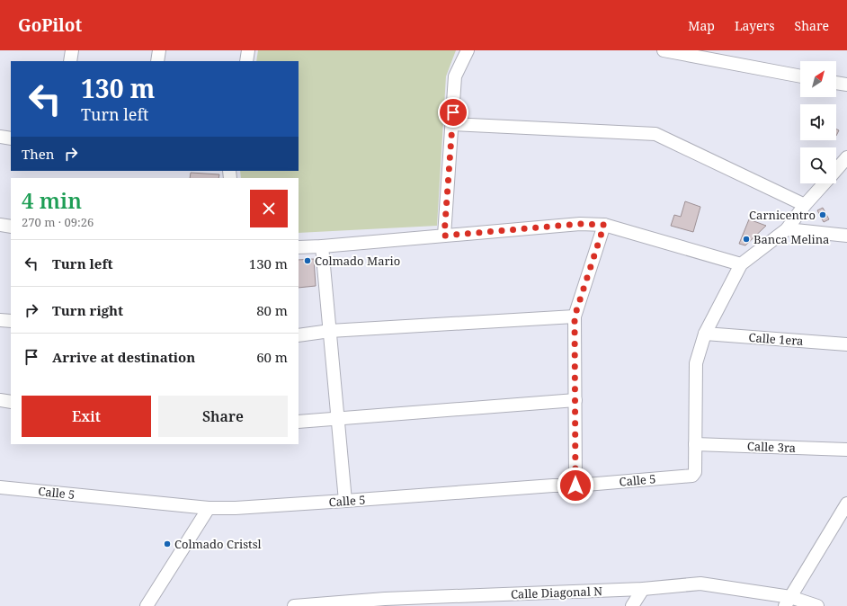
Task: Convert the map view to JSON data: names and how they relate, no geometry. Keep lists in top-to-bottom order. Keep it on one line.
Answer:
{"streets":{"street":["Calle 1era","Calle 3ra","Calle 5","Calle Diagonal N"]},"crossings":[["Calle 3ra","Calle 5"]],"places":["Carnicentro","Banca Melina","Colmado Mario","Colmado Cristsl"],"north":"top right","page":{"header":"GoPilot","nav":["Map","Layers","Share"],"turn":["130 m","Turn left"],"then":"Then","heading":["4 min","270 m · 09:26"],"list":[{"name":"Turn left","value":"130 m"},{"name":"Turn right","value":"80 m"},{"name":"Arrive at destination","value":"60 m"}],"buttons":["Exit","Share"]}}
